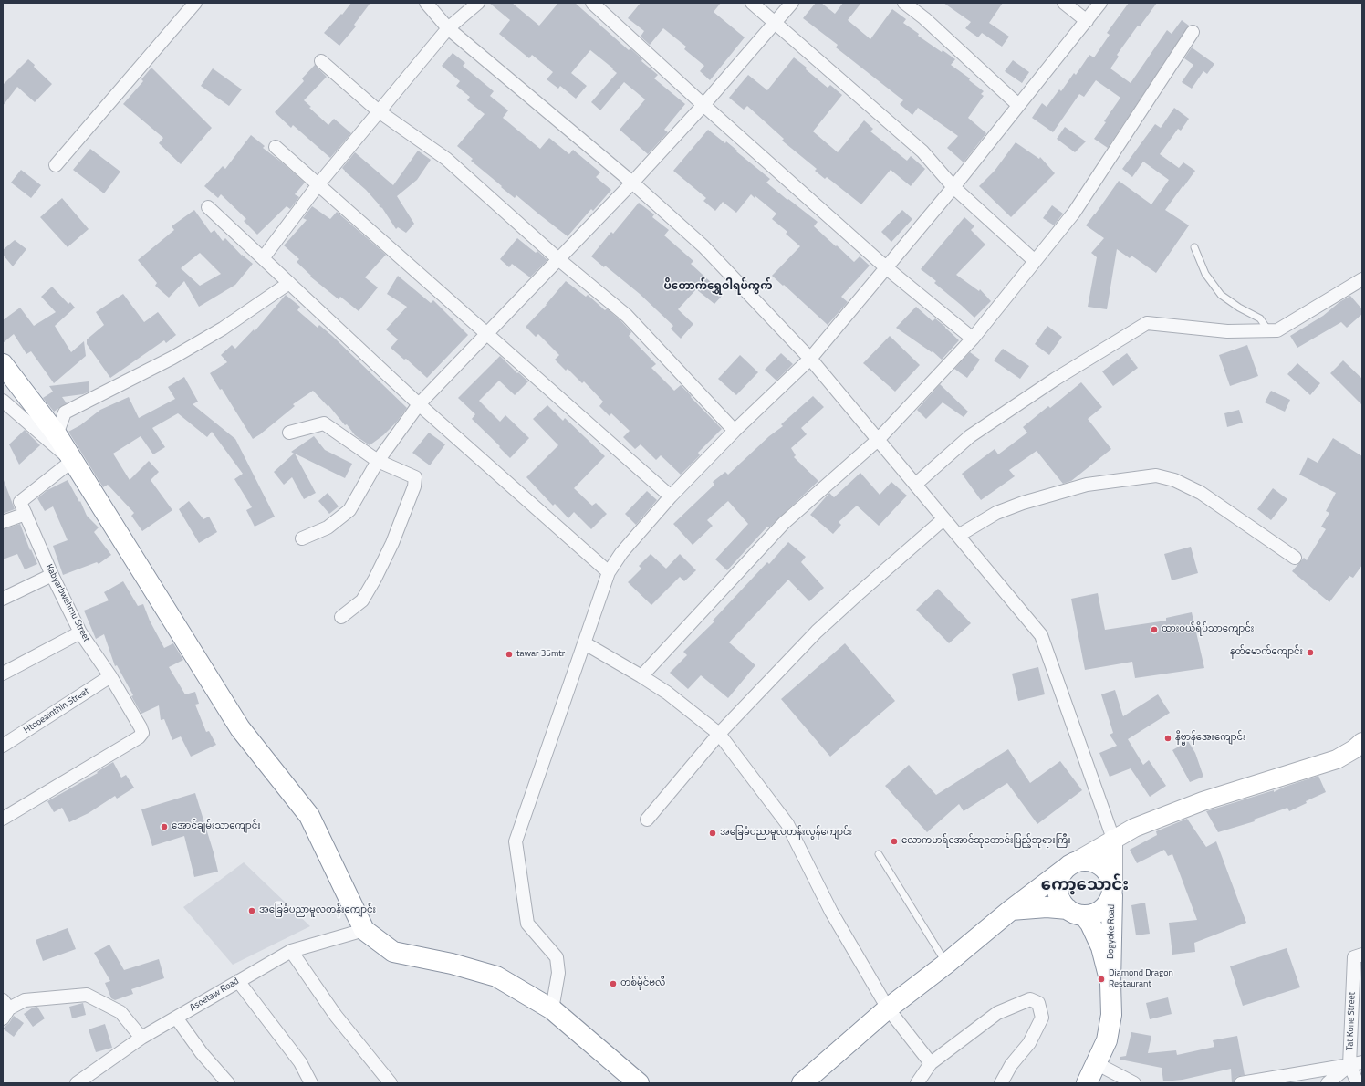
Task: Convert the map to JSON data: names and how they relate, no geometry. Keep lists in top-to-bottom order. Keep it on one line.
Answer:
{"streets":{"highway":["Bogyoke Road"],"street":["Kabyarbwehmu Street","Htooeainthin Street","Asoetaw Road","Tat Kone Street"]},"crossings":[["Kabyarbwehmu Street","Htooeainthin Street"]],"districts":["ပိတောက်ရွှေဝါရပ်ကွက်","ကော့သောင်း"],"places":["ထားဝယ်ရိပ်သာကျောင်း","နတ်မောက်ကျောင်း","tawar 35mtr","နိဗ္ဗာန်အေးကျောင်း","အောင်ချမ်းသာကျောင်း","အခြေခံပညာမူလတန်းလွန်ကျောင်း","လောကမာရ်အောင်ဆုတောင်းပြည့်ဘုရားကြီး","အခြေခံပညာမူလတန်းကျောင်း","Diamond Dragon Restaurant","တစ်မိုင်ဗလီ"]}
